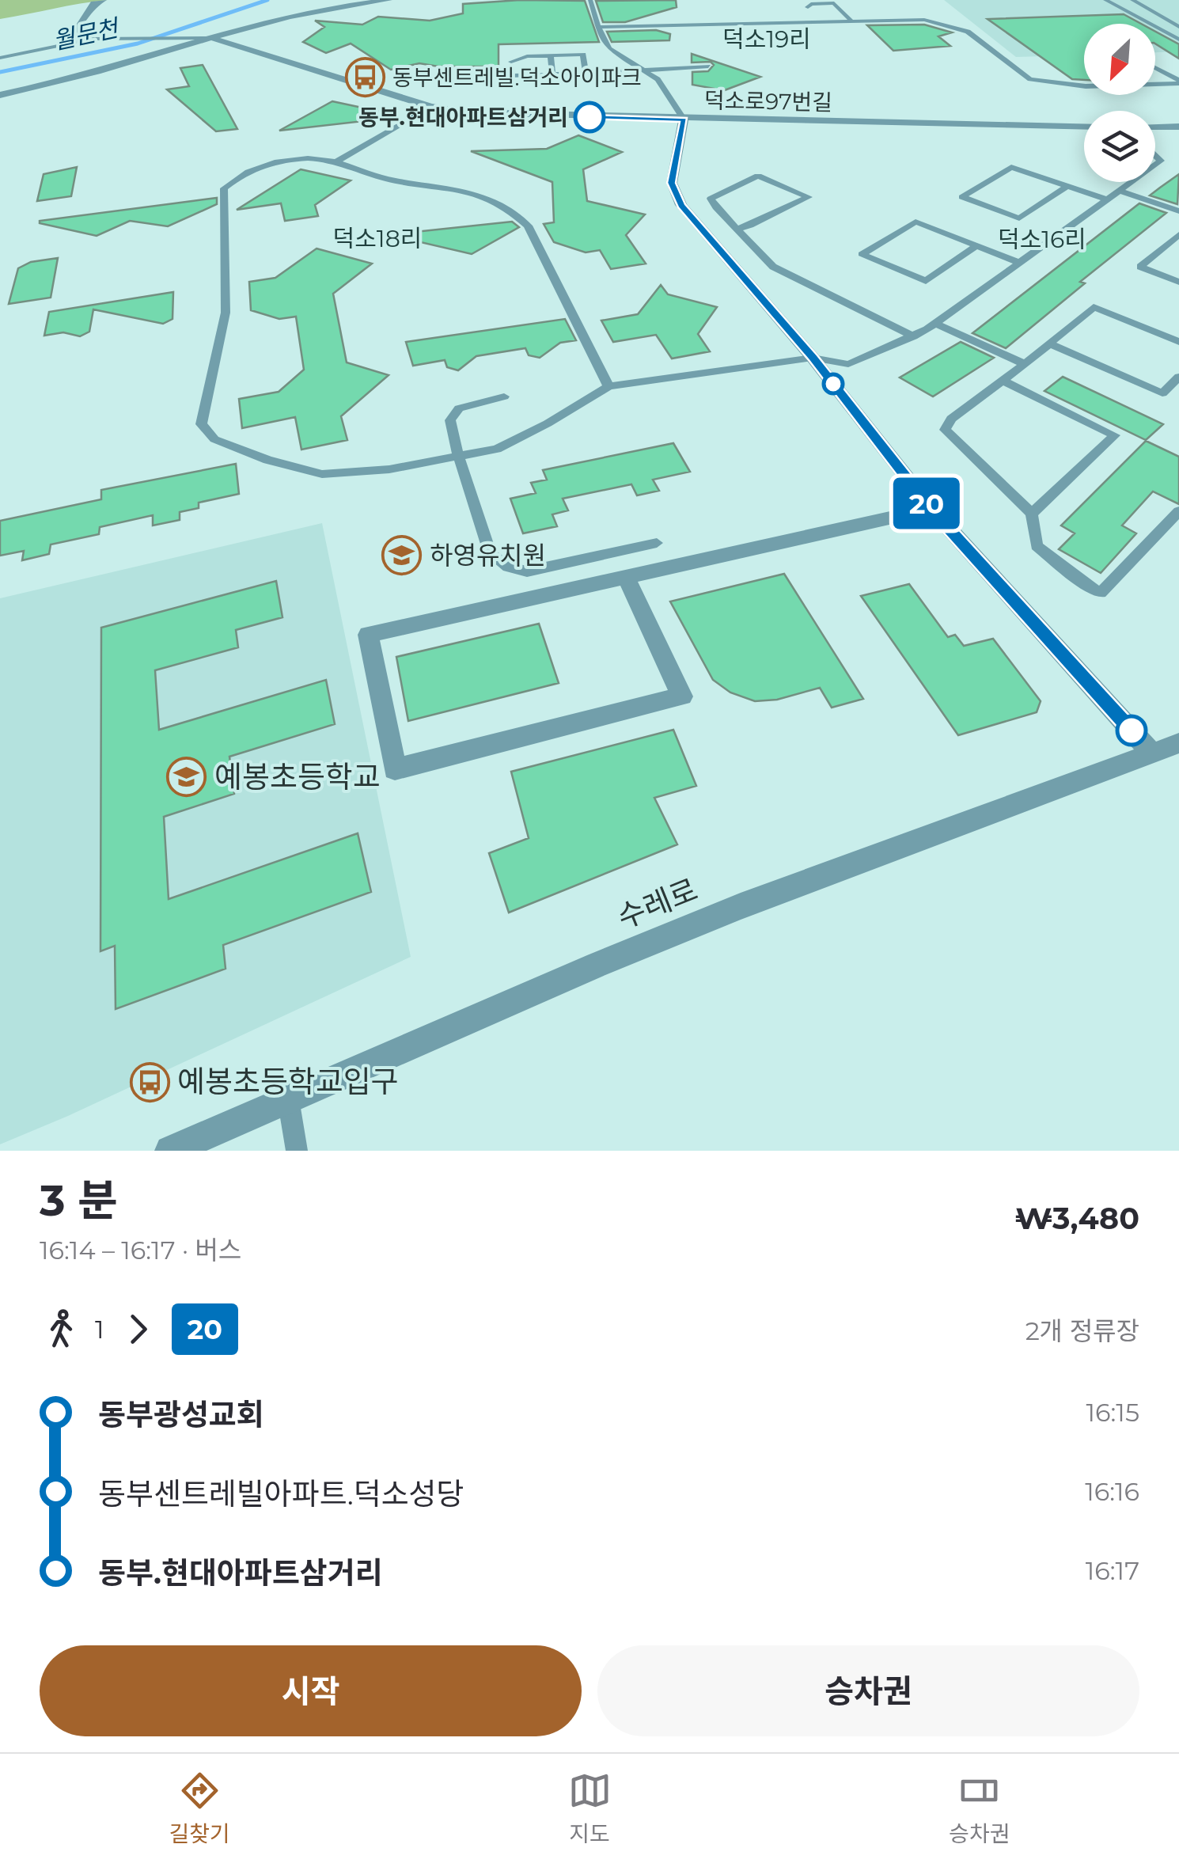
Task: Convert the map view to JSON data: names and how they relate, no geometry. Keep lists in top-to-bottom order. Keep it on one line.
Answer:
{"streets":{"street":["덕소로97번길","수레로"]},"districts":["덕소19리","덕소18리","덕소16리"],"water":["월문천"],"places":{"bus stop":["동부센트레빌.덕소아이파크","예봉초등학교입구"],"other":["동부.현대아파트삼거리"],"school or university":["하영유치원","예봉초등학교"]},"lines":["bus line 20"],"north":"bottom left","page":{"on_map":"20","heading":["3 분","16:14 – 16:17 · 버스","₩3,480"],"legs":["1","20","2개 정류장"],"list":[{"name":"동부광성교회","value":"16:15"},{"name":"동부센트레빌아파트.덕소성당","value":"16:16"},{"name":"동부.현대아파트삼거리","value":"16:17"}],"buttons":["시작","승차권"],"tabs":["길찾기","지도","승차권"]}}
